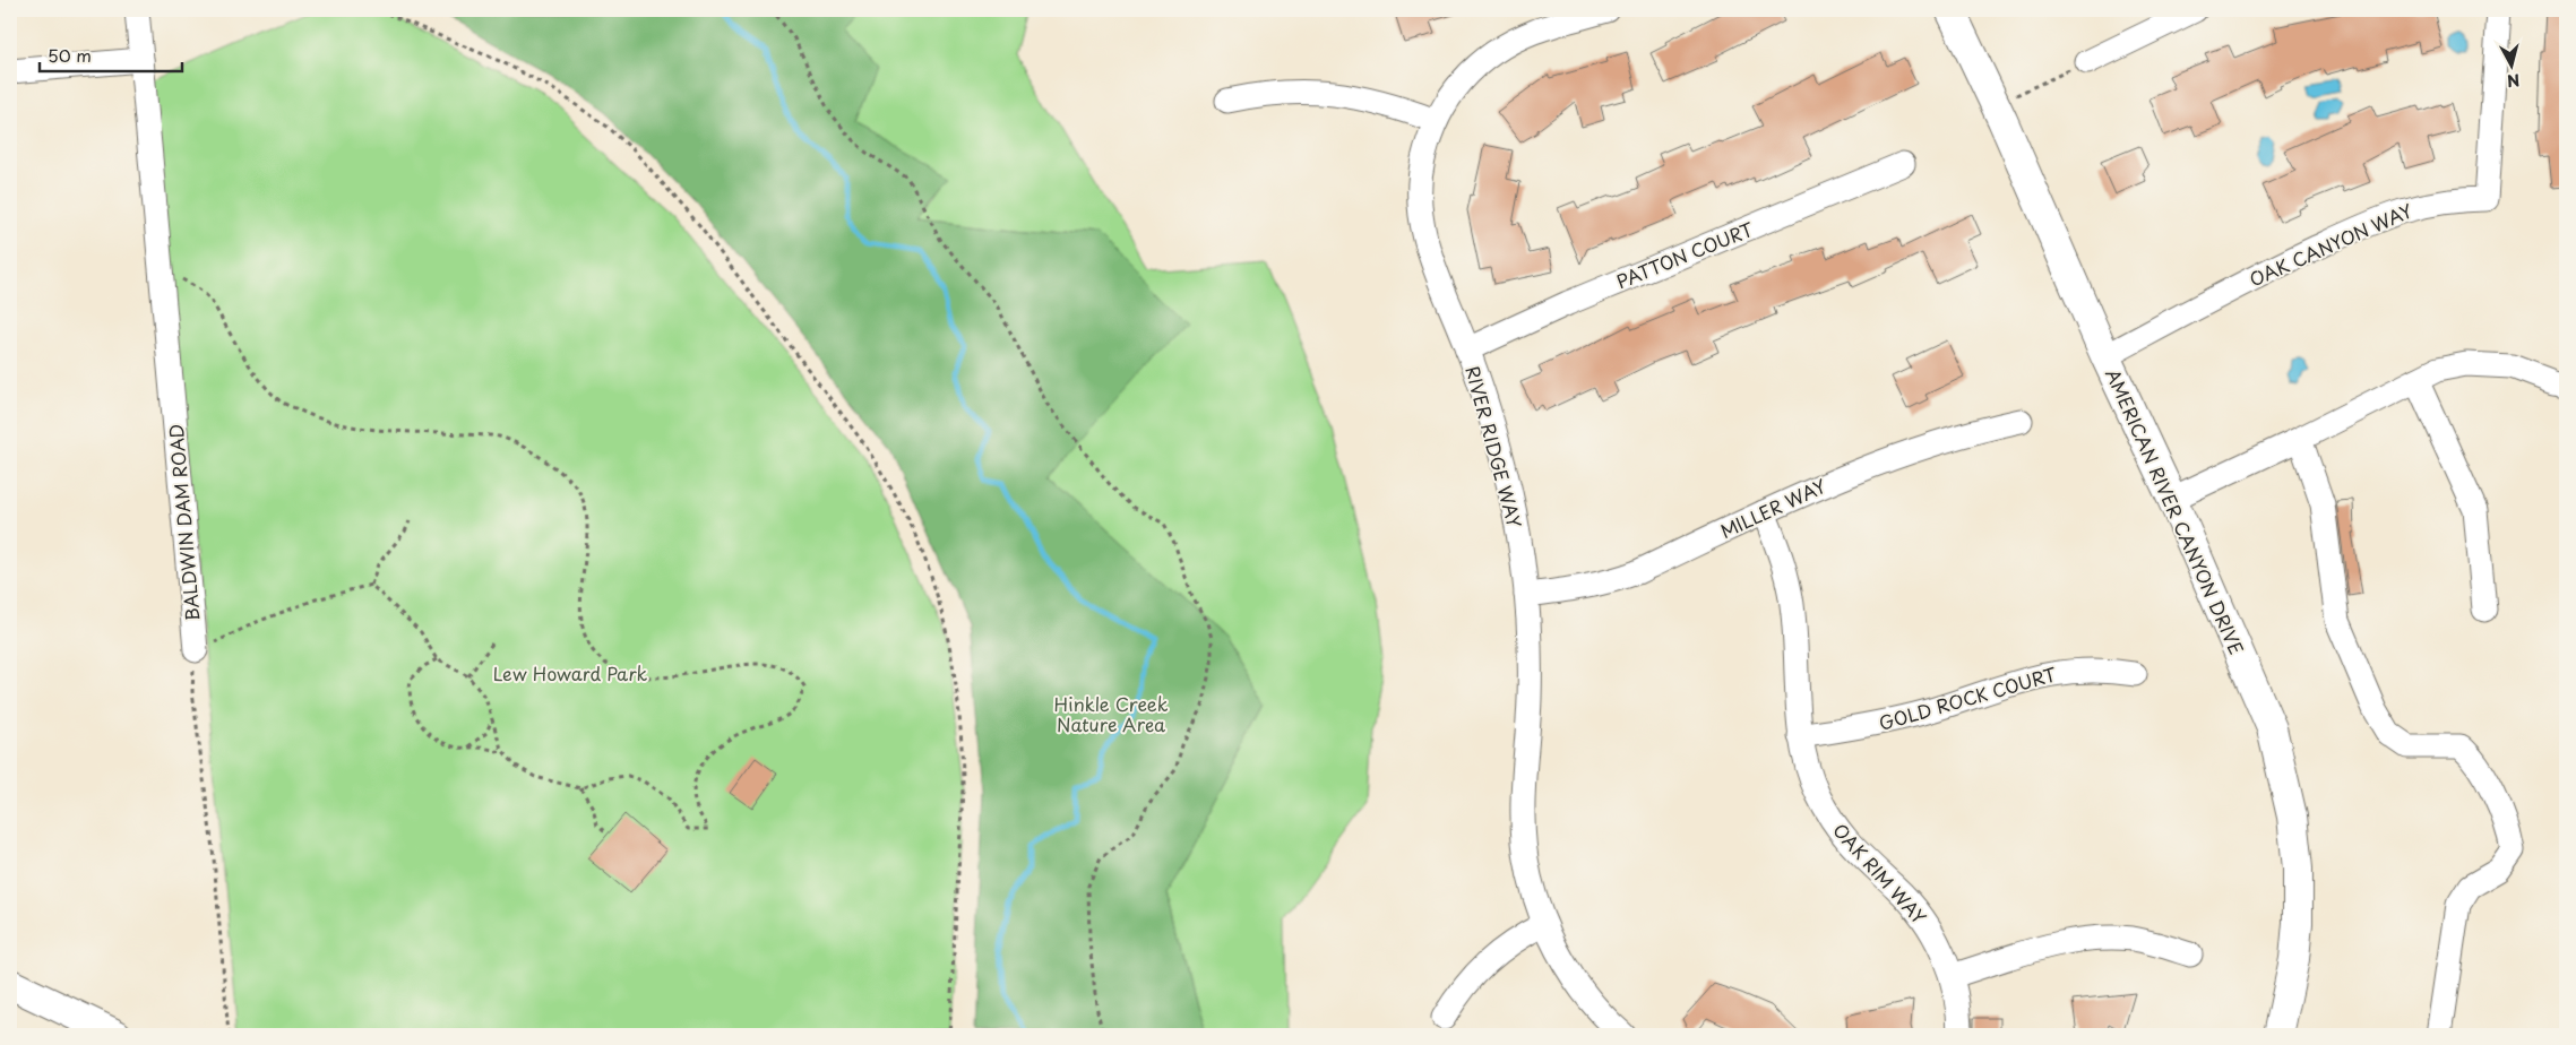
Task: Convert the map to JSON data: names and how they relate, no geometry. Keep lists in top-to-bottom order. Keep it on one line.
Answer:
{"streets":{"main road":["AMERICAN RIVER CANYON DRIVE"],"street":["OAK CANYON WAY","PATTON COURT","RIVER RIDGE WAY","MILLER WAY","BALDWIN DAM ROAD","GOLD ROCK COURT","OAK RIM WAY"]},"crossings":[["OAK CANYON WAY","AMERICAN RIVER CANYON DRIVE"],["PATTON COURT","RIVER RIDGE WAY"],["RIVER RIDGE WAY","MILLER WAY"],["MILLER WAY","OAK RIM WAY"],["GOLD ROCK COURT","OAK RIM WAY"]],"parks":["Lew Howard Park","Hinkle Creek Nature Area"],"scale_bar":"50 m","north":"bottom"}
